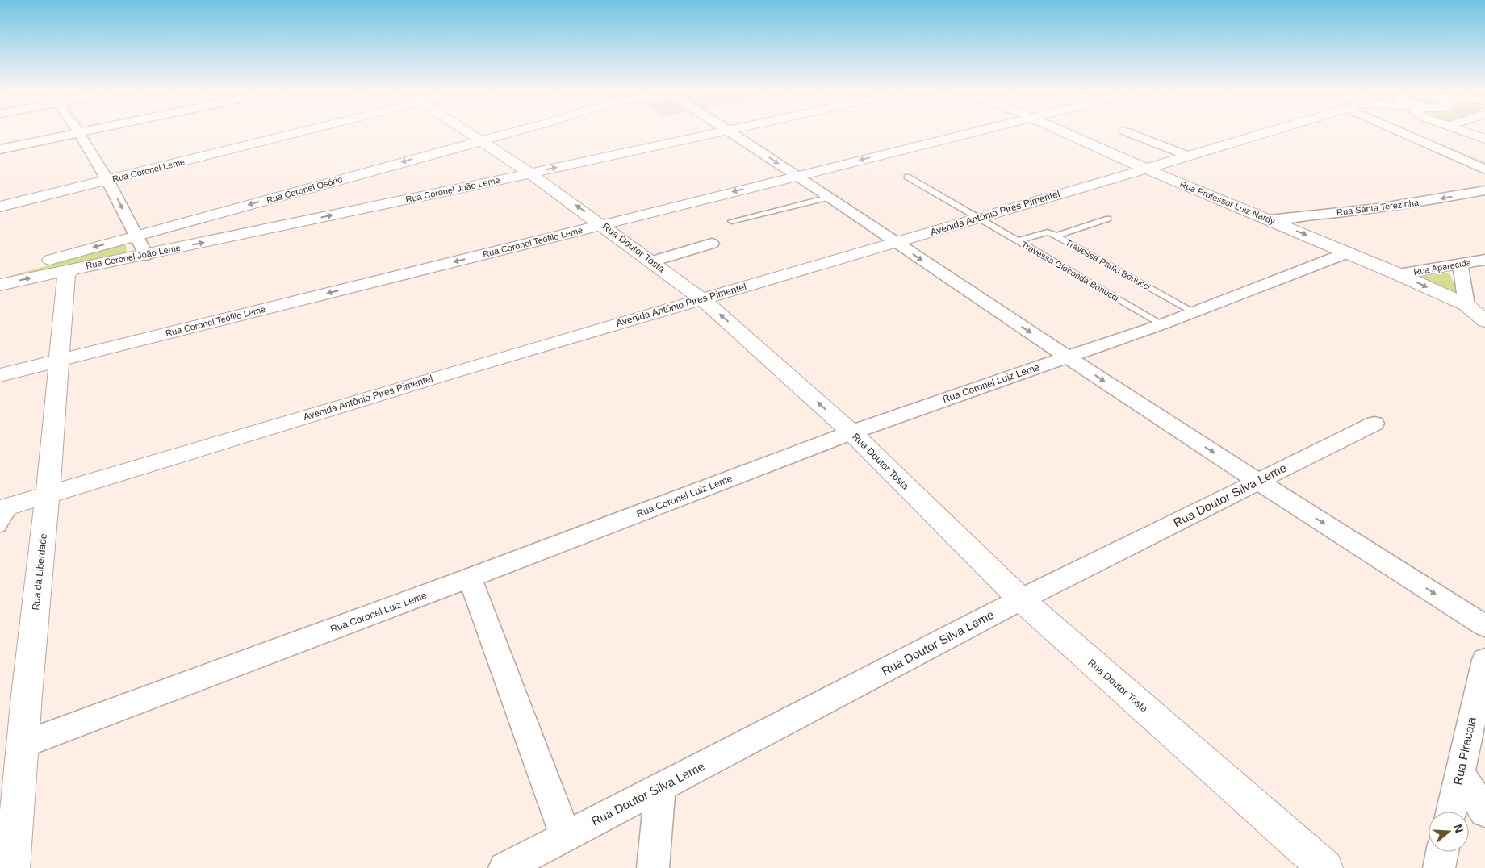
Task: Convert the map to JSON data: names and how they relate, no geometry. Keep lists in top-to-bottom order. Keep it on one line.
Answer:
{"streets":{"street":["Rua Coronel Leme","Rua Coronel Osório","Rua Coronel João Leme","Rua Professor Luiz Nardy","Rua Santa Terezinha","Avenida Antônio Pires Pimentel","Rua Coronel Teófilo Leme","Rua Doutor Tosta","Rua Aparecida","Rua Coronel Luiz Leme","Rua Doutor Silva Leme","Rua da Liberdade","Rua Piracaia"],"lane":["Travessa Paulo Bonucci","Travessa Gioconda Bonucci"]},"crossings":[["Rua Coronel Osório","Rua Doutor Tosta"],["Rua Coronel João Leme","Rua Doutor Tosta"],["Rua Coronel João Leme","Rua da Liberdade"],["Rua Professor Luiz Nardy","Rua Santa Terezinha"],["Rua Professor Luiz Nardy","Avenida Antônio Pires Pimentel"],["Rua Professor Luiz Nardy","Rua Aparecida"],["Rua Professor Luiz Nardy","Rua Coronel Luiz Leme"],["Avenida Antônio Pires Pimentel","Rua Doutor Tosta"],["Avenida Antônio Pires Pimentel","Travessa Gioconda Bonucci"],["Avenida Antônio Pires Pimentel","Rua da Liberdade"],["Rua Coronel Teófilo Leme","Rua Doutor Tosta"],["Rua Coronel Teófilo Leme","Rua da Liberdade"],["Rua Doutor Tosta","Rua Coronel Luiz Leme"],["Rua Doutor Tosta","Rua Doutor Silva Leme"],["Travessa Paulo Bonucci","Travessa Gioconda Bonucci"],["Travessa Paulo Bonucci","Rua Coronel Luiz Leme"],["Travessa Gioconda Bonucci","Rua Coronel Luiz Leme"],["Rua Coronel Luiz Leme","Rua da Liberdade"]],"one_way":["Rua Coronel Osório","Rua Coronel João Leme","Rua Santa Terezinha","Rua Coronel Teófilo Leme"],"north":"right"}
